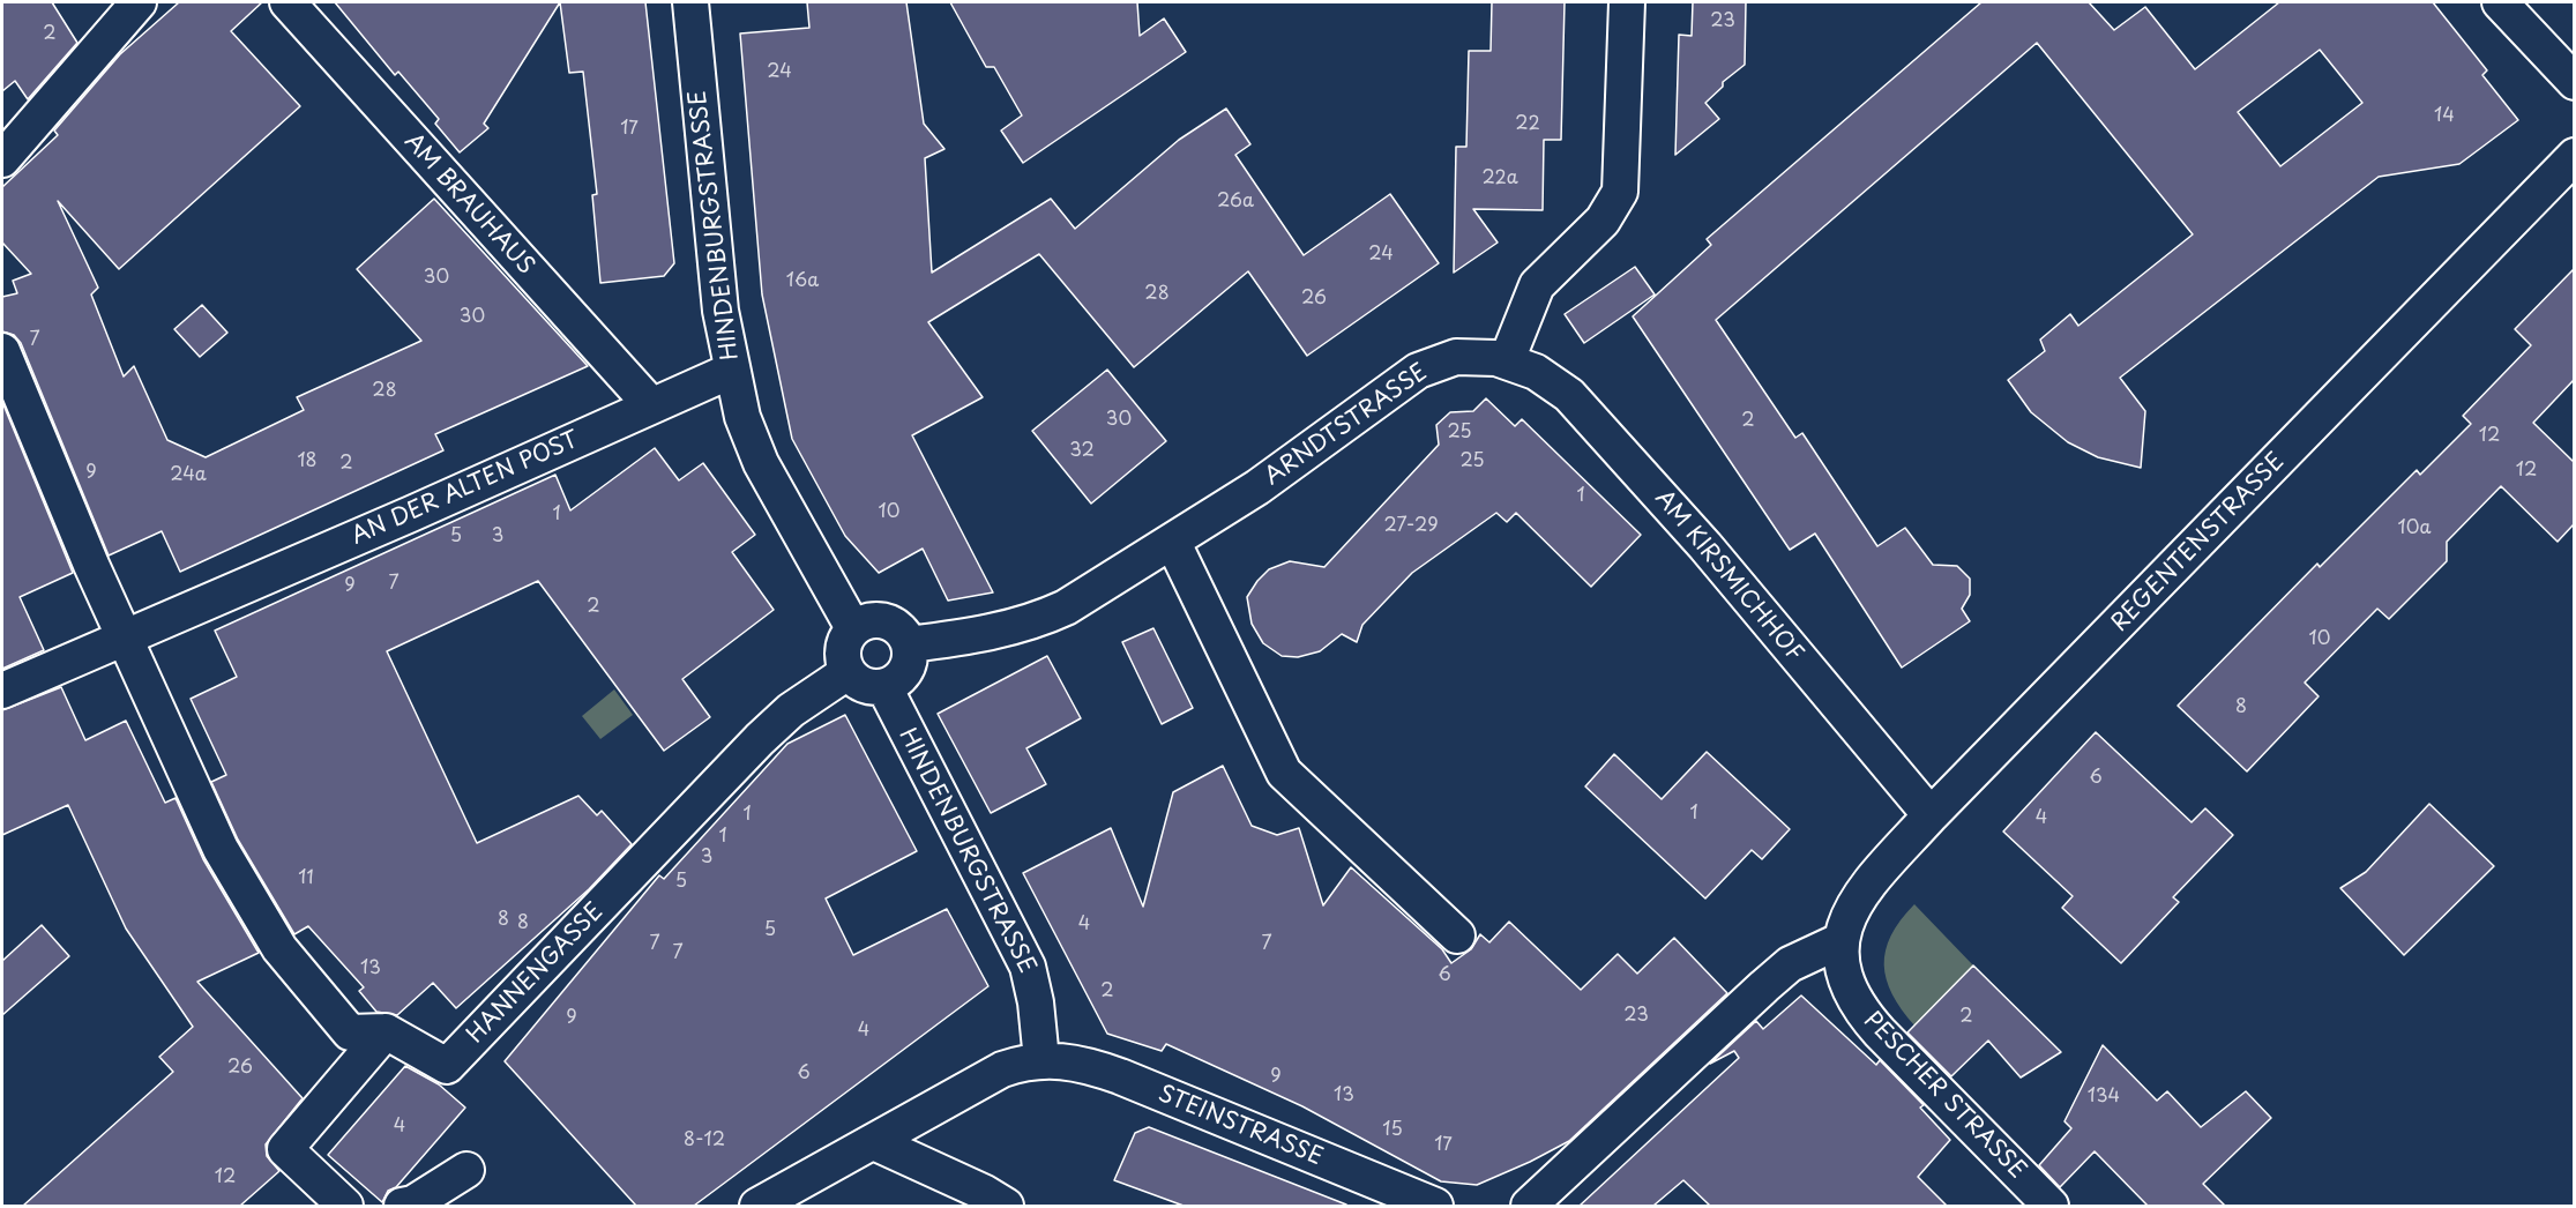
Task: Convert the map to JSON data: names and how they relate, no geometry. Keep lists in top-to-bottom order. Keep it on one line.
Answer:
{"streets":{"street":["AM BRAUHAUS","HINDENBURGSTRASSE","ARNDTSTRASSE","AN DER ALTEN POST","REGENTENSTRASSE","AM KIRSMICHHOF","HANNENGASSE","PESCHER STRASSE","STEINSTRASSE"]},"crossings":[["AM BRAUHAUS","AN DER ALTEN POST"],["HINDENBURGSTRASSE","ARNDTSTRASSE"],["HINDENBURGSTRASSE","AN DER ALTEN POST"],["HINDENBURGSTRASSE","HANNENGASSE"],["HINDENBURGSTRASSE","STEINSTRASSE"],["ARNDTSTRASSE","AM KIRSMICHHOF"],["ARNDTSTRASSE","HANNENGASSE"],["REGENTENSTRASSE","AM KIRSMICHHOF"],["REGENTENSTRASSE","PESCHER STRASSE"]],"house_numbers":["23","2","24","14","22","17","22a","26a","24","30","16a","28","26","30","7","28","30","2","25","12","32","18","25","2","12","9","24a","1","10","1","27-29","10a","5","3","7","9","2","10","8","6","1","1","4","1","3","11","5","8","8","4","5","7","7","7","13","6","2","23","2","9","4","26","6","9","13","134","4","15","8-12","17","12"]}
